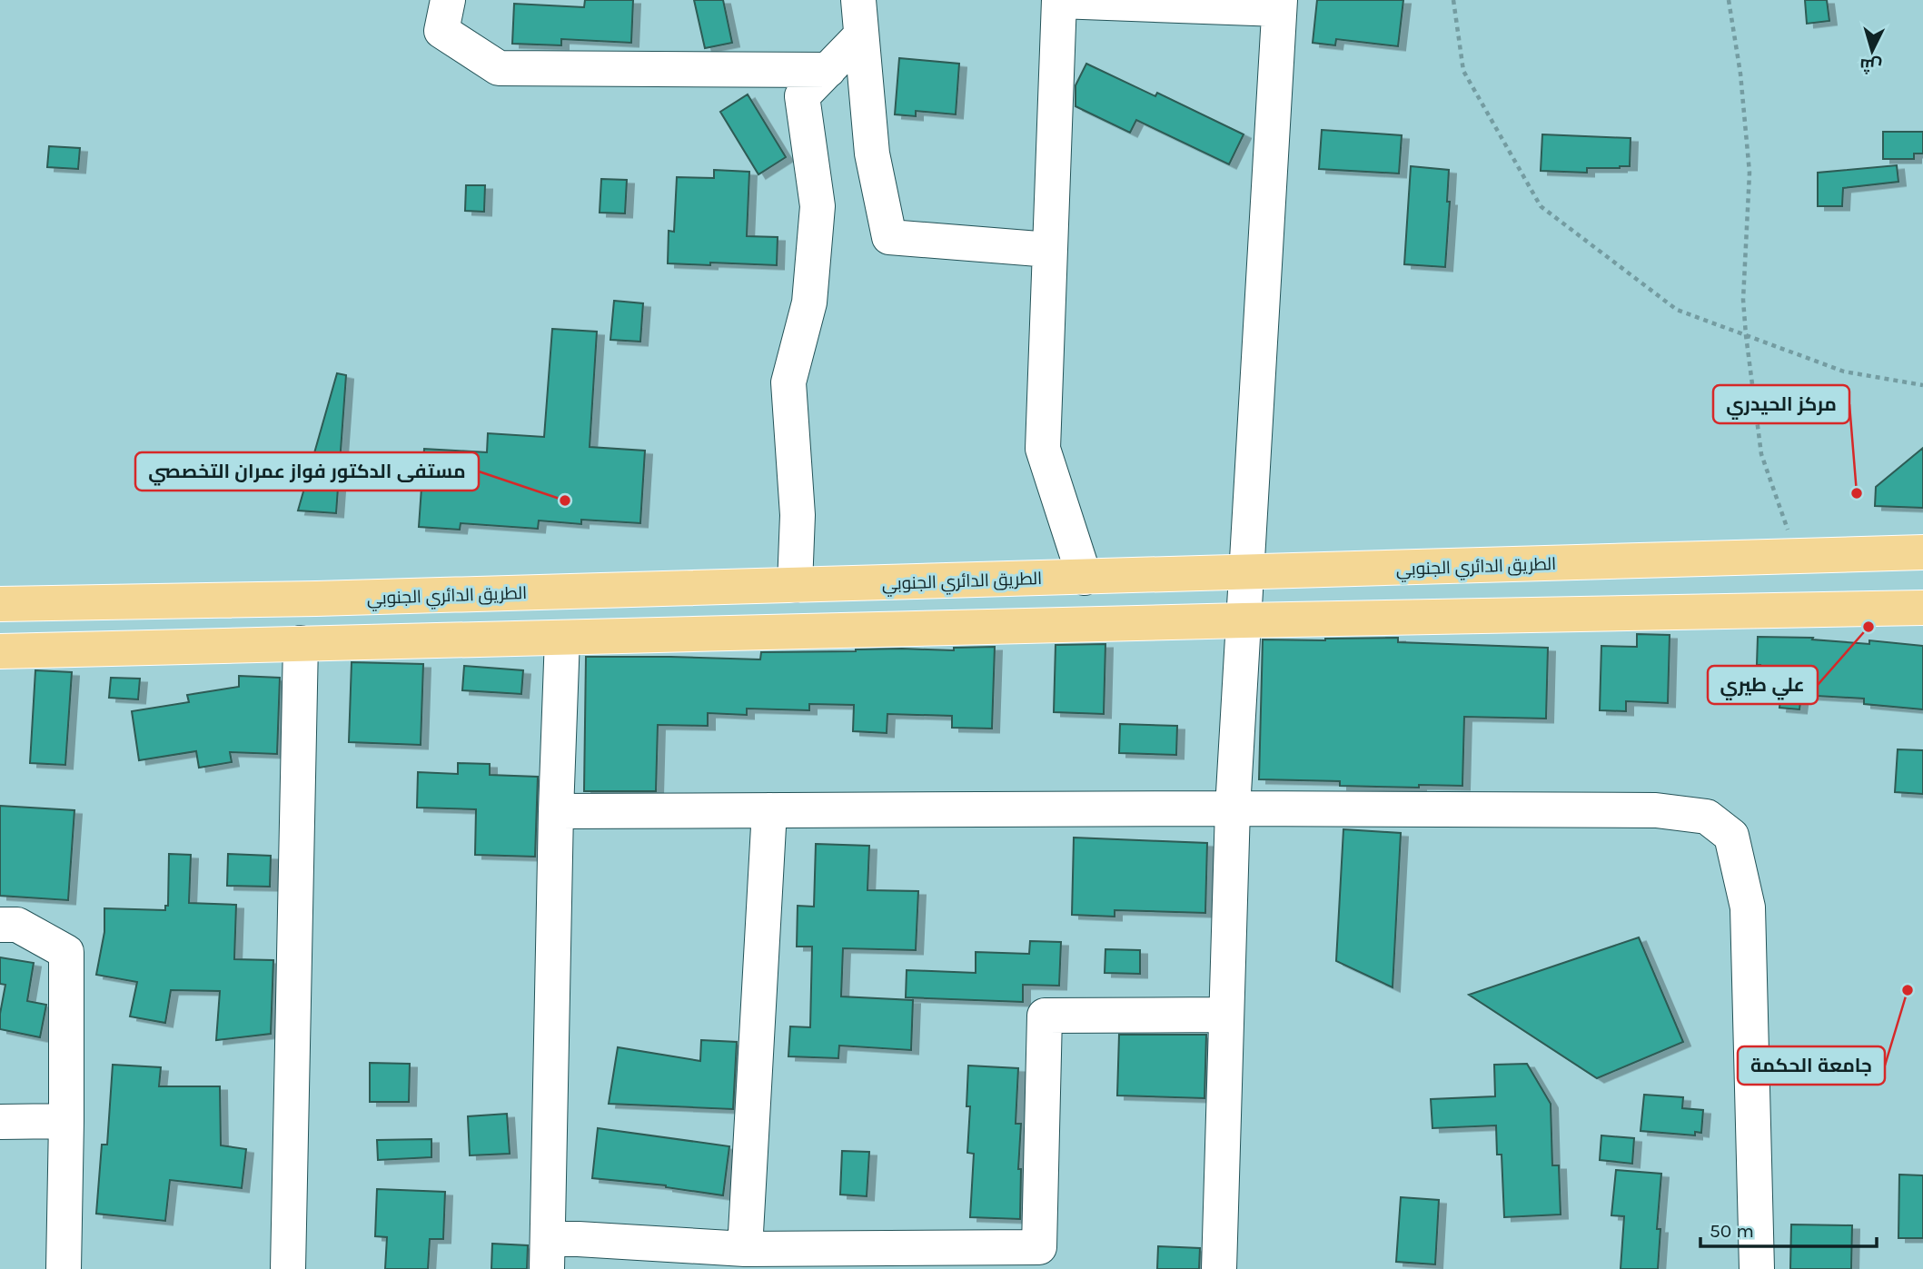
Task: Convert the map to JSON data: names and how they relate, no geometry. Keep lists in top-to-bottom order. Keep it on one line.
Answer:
{"streets":{"main road":["الطريق الدائري الجنوبي"]},"places":["مركز الحيدري","مستفى الدكتور فواز عمران التخصصي","علي طيري","جامعة الحكمة"],"scale_bar":"50 m","north":"bottom"}
